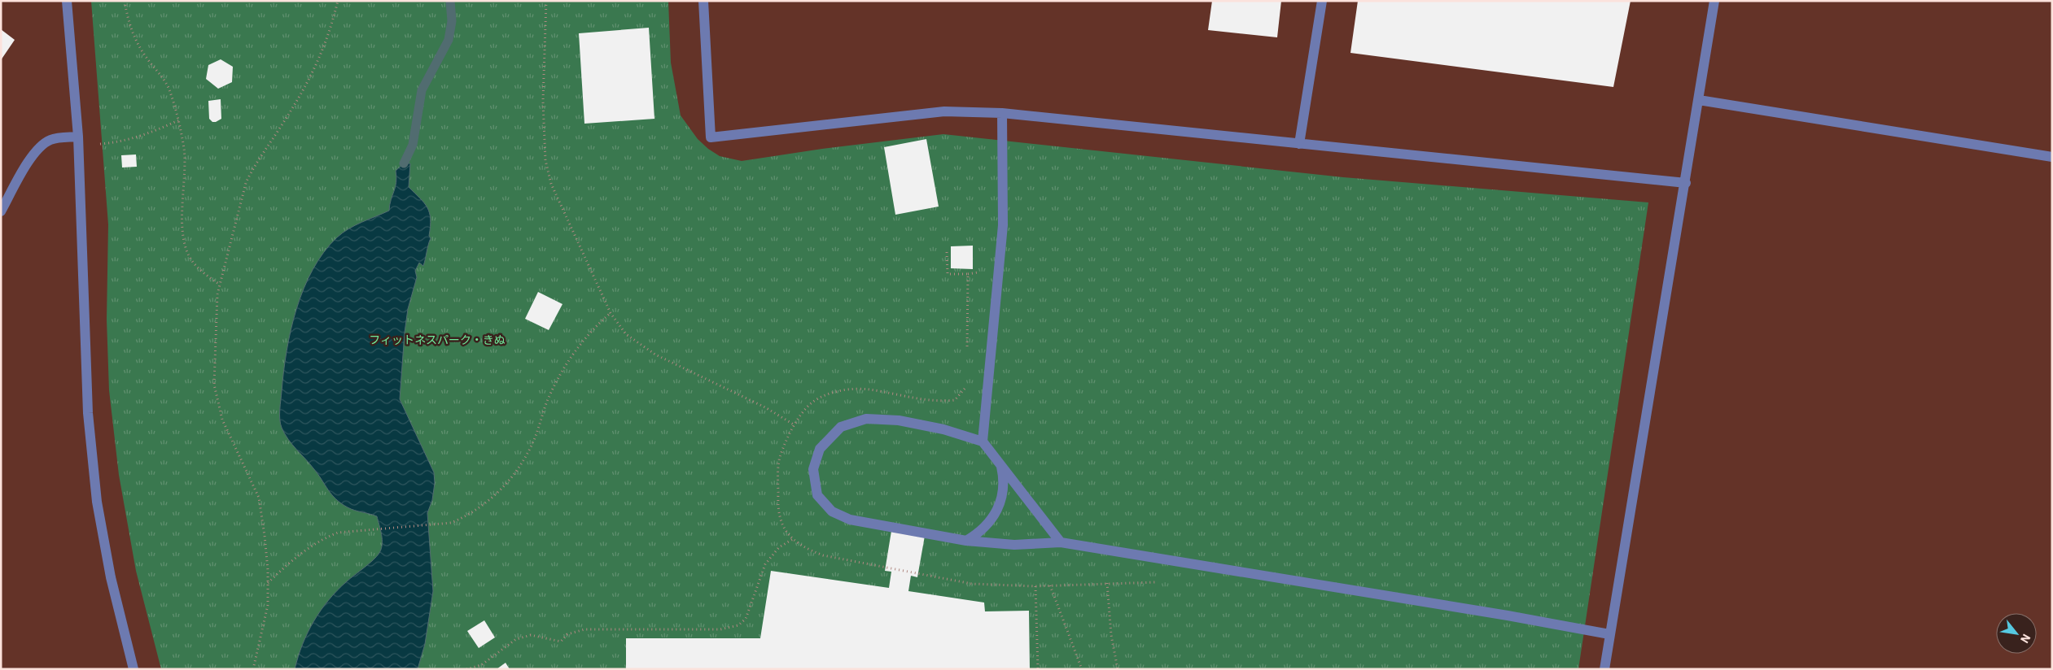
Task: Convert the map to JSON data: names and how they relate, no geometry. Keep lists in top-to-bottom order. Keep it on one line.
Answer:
{"parks":["フィットネスパーク・きぬ"],"north":"bottom right"}
